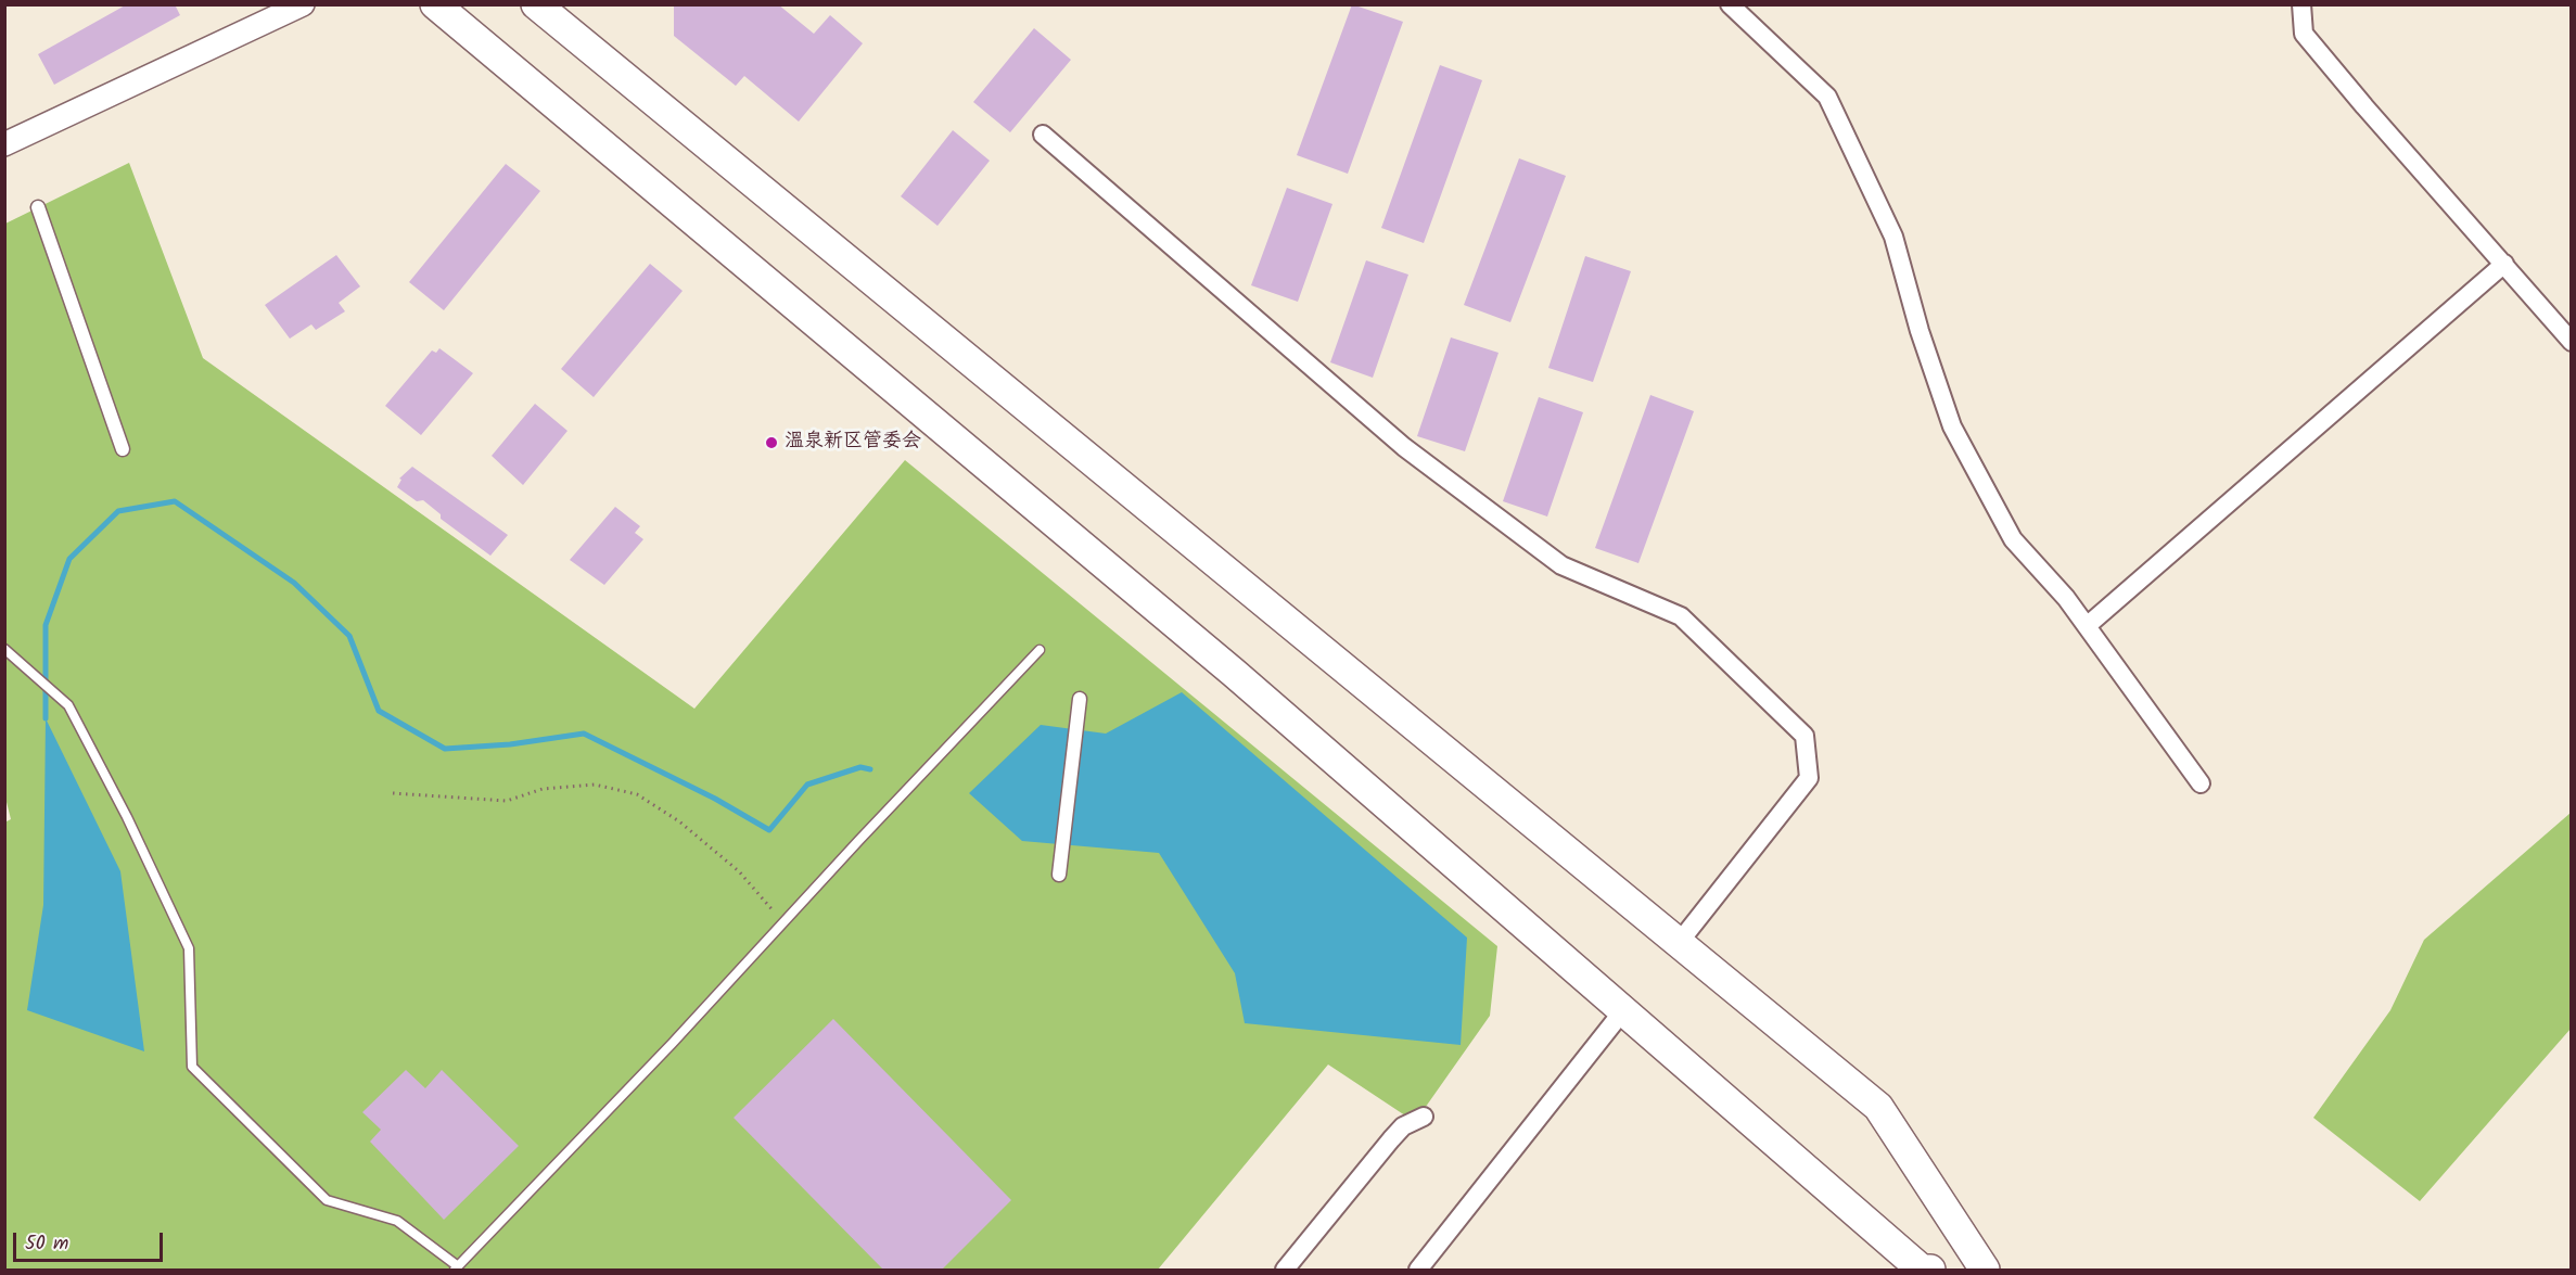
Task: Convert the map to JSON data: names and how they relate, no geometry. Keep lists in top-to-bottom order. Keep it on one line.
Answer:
{"places":["温泉新区管委会"],"scale_bar":"50 m"}
